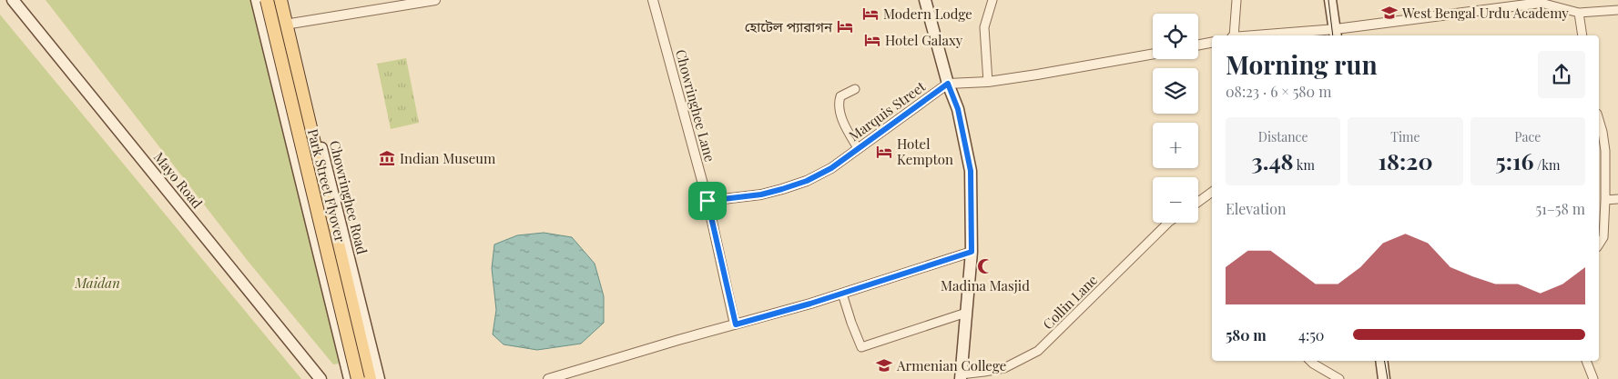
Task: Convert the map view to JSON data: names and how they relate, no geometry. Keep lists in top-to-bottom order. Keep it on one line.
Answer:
{"streets":{"main road":["Mayo Road","Park Street Flyover","Chowringhee Road"],"street":["Chowringhee Lane","Marquis Street","Collin Lane"]},"crossings":[["Chowringhee Lane","Marquis Street"]],"parks":["Maidan"],"places":{"school or university":["West Bengal Urdu Academy","Armenian College"],"hotel":["Modern Lodge","হোটেল প্যারাগন","Hotel Galaxy","Hotel Kempton"],"museum":["Indian Museum"],"mosque":["Madina Masjid"]},"page":{"map_buttons":["+","−"],"heading":["Morning run","08:23 · 6 × 580 m"],"stats":[["Distance","3.48 km"],["Time","18:20"],["Pace","5:16 /km"]],"chart":["Elevation","51–58 m"],"list":[{"name":"580 m","note":"4:50"}]}}
